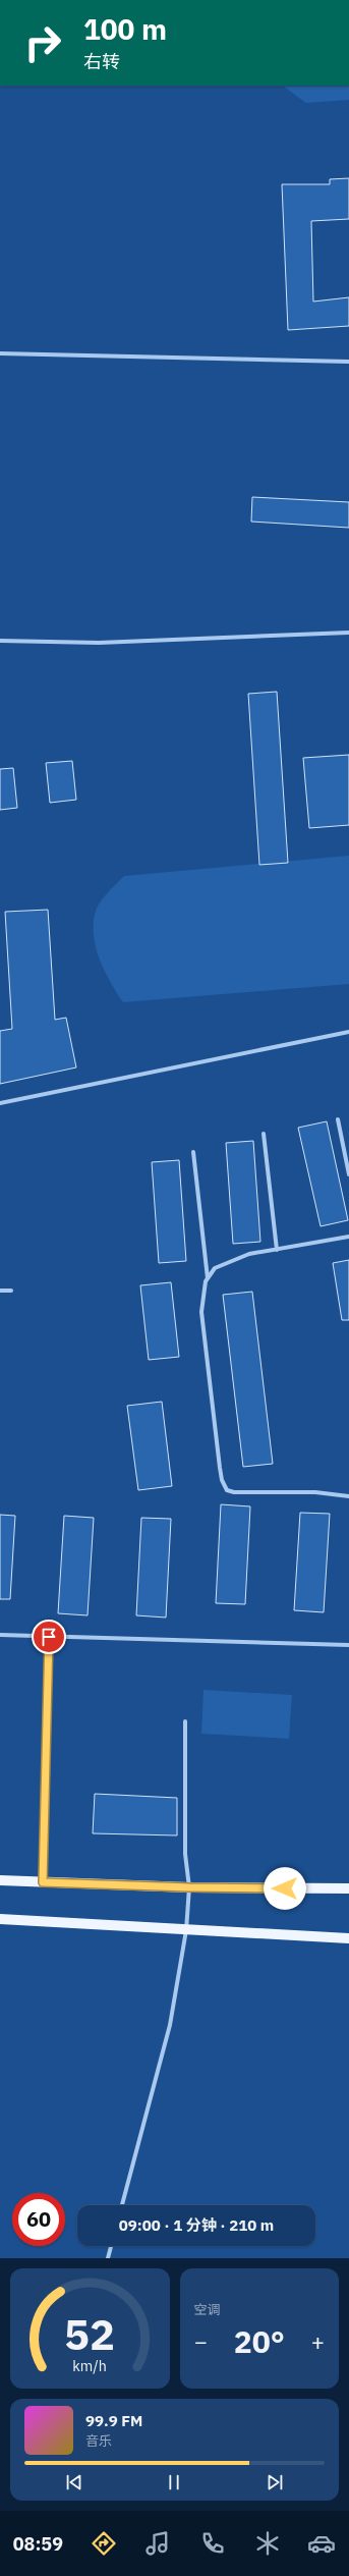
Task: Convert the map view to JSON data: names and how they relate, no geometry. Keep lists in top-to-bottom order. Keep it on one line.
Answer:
{"page":{"turn":["100 m","右转"],"limit":"60","trip":"09:00 · 1 分钟 · 210 m","tile":"空调","heat":["−","20°","+"],"song":["99.9 FM","音乐"],"tabs":"08:59","gauge":["52","km/h"]}}
